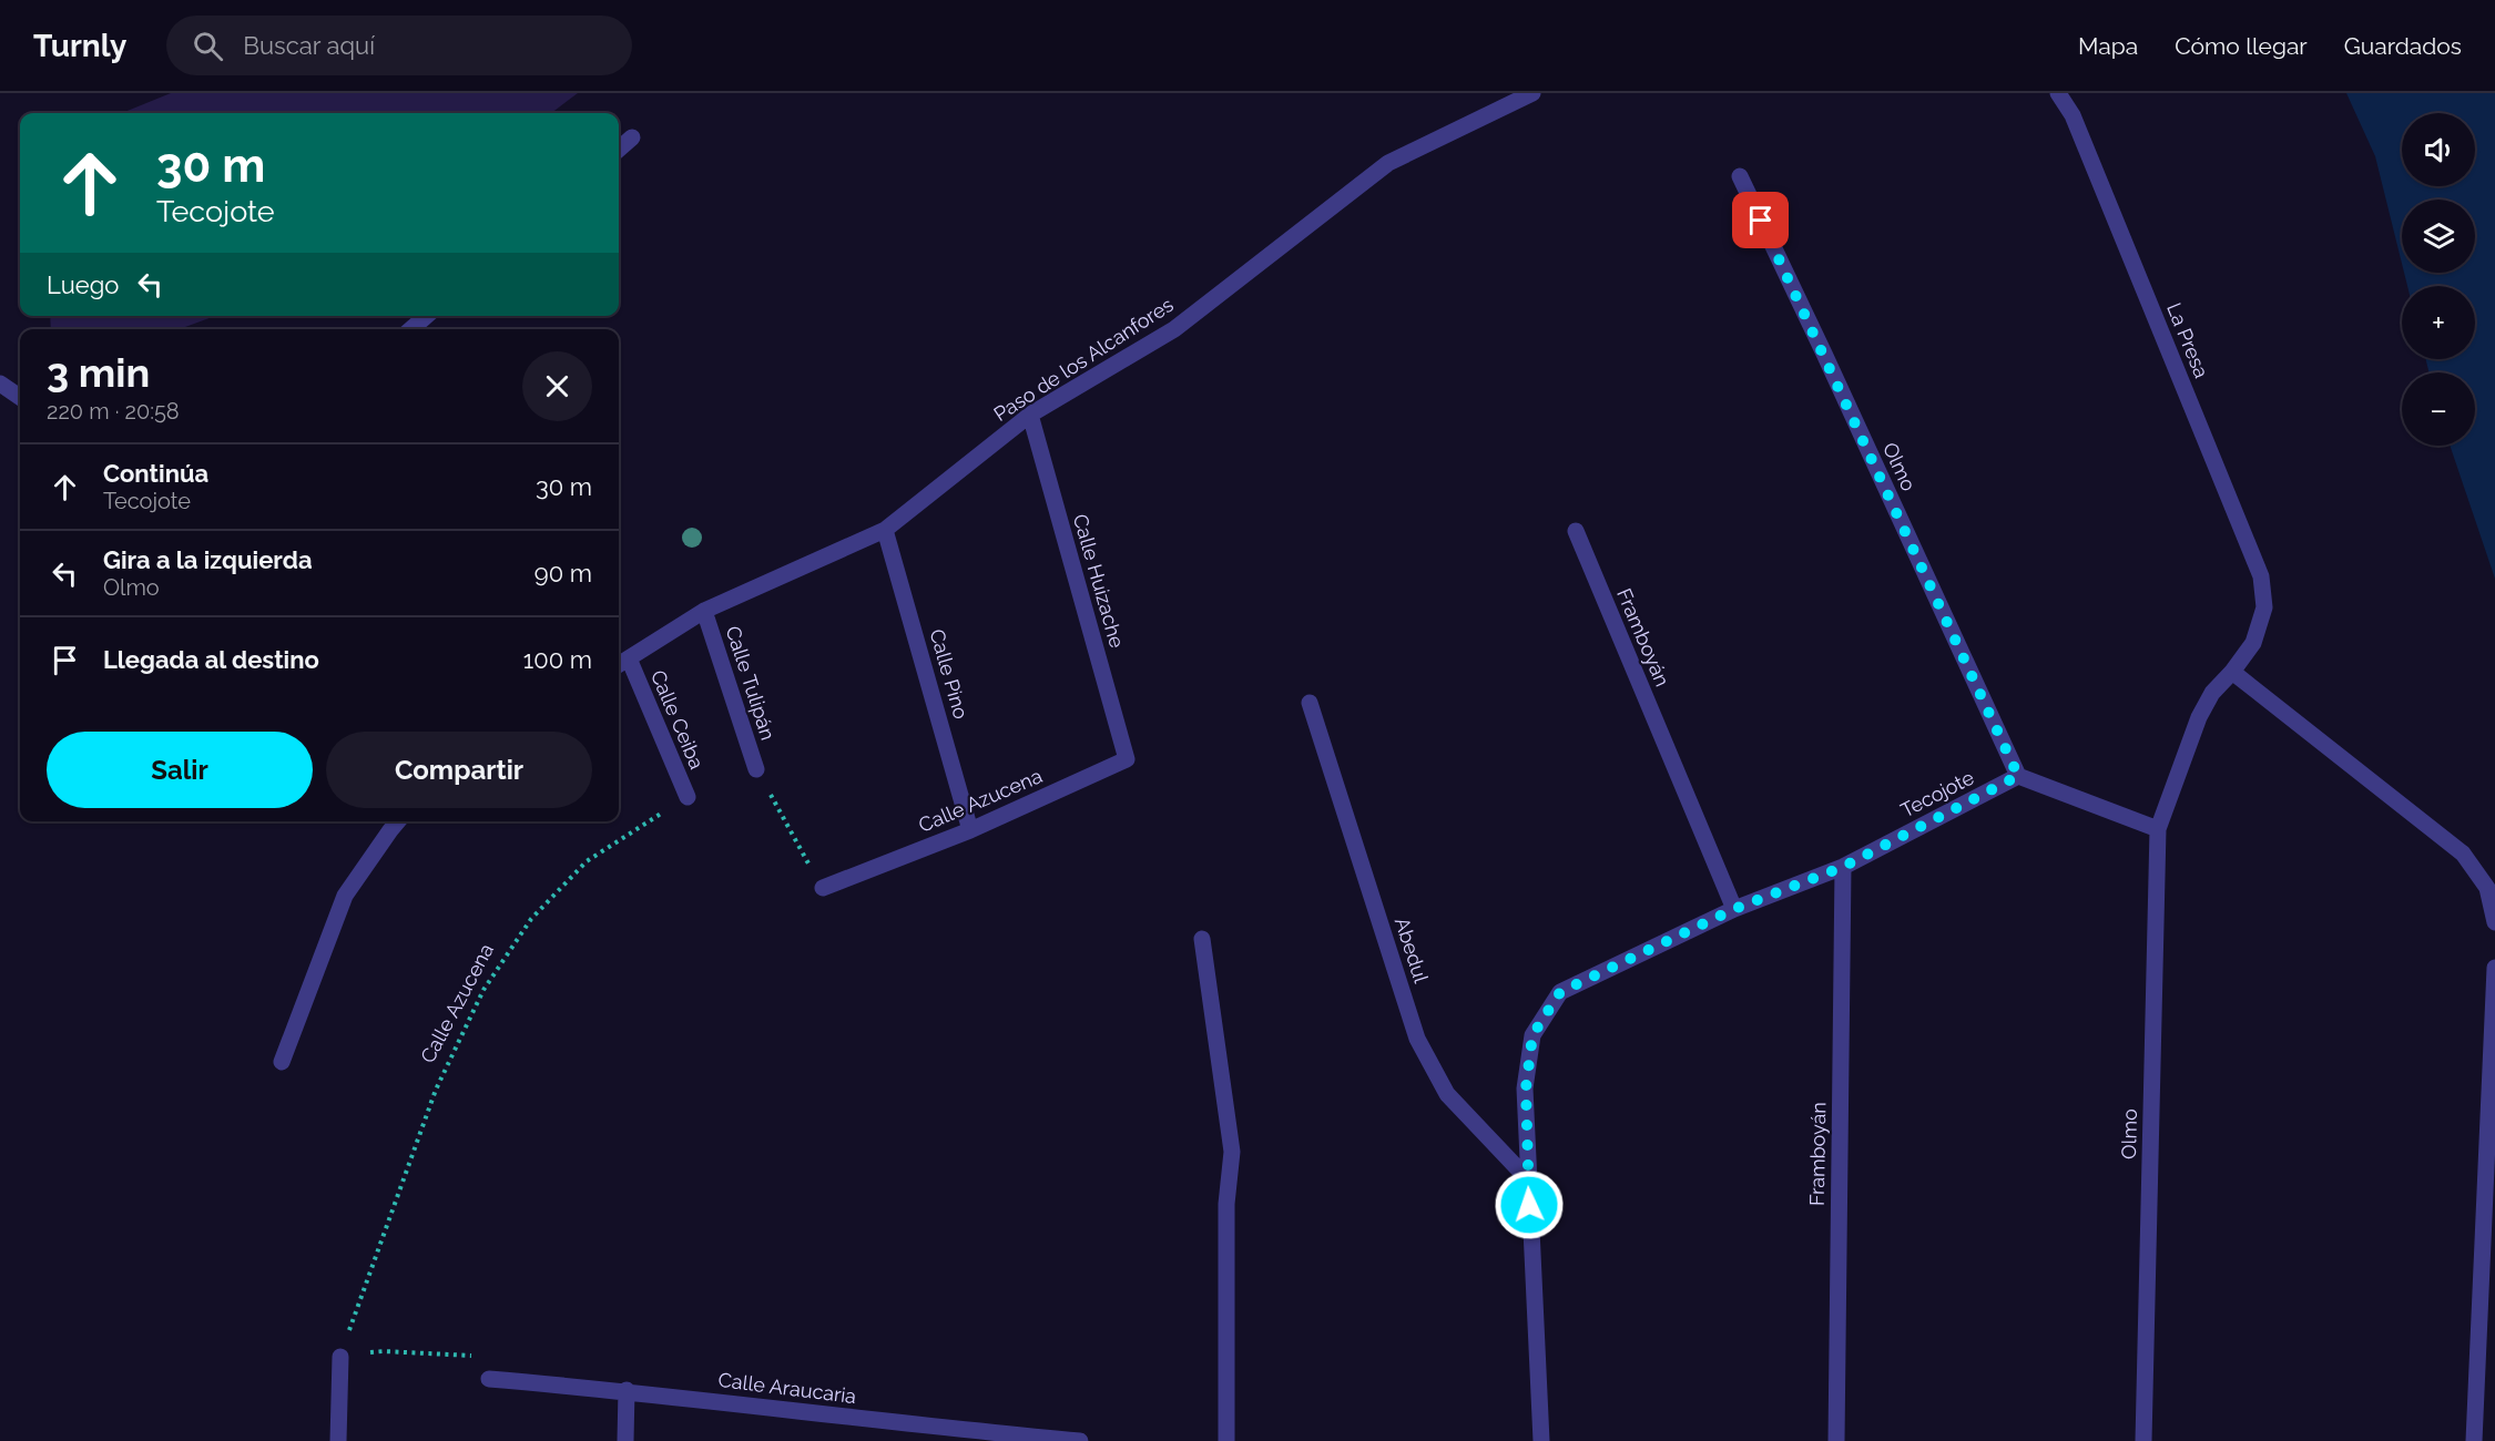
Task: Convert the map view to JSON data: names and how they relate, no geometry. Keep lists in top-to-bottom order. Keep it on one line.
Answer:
{"streets":{"street":["La Presa","Paso de los Alcanfores","Olmo","Calle Huizache","Framboyán","Calle Pino","Calle Tulipán","Calle Ceiba","Tecojote","Calle Azucena","Abedul","Calle Araucaria"]},"crossings":[["Paso de los Alcanfores","Calle Huizache"],["Paso de los Alcanfores","Calle Pino"],["Paso de los Alcanfores","Calle Tulipán"],["Paso de los Alcanfores","Calle Ceiba"],["Olmo","Tecojote"],["Calle Huizache","Calle Azucena"],["Framboyán","Tecojote"],["Calle Pino","Calle Azucena"],["Calle Ceiba","Calle Azucena"],["Tecojote","Abedul"]],"page":{"header":"Turnly","search":"Buscar aquí","nav":["Mapa","Cómo llegar","Guardados"],"map_buttons":["+","−"],"turn":["30 m","Tecojote"],"then":"Luego","heading":["3 min","220 m · 20:58"],"list":[{"name":"Continúa","note":"Tecojote","value":"30 m"},{"name":"Gira a la izquierda","note":"Olmo","value":"90 m"},{"name":"Llegada al destino","value":"100 m"}],"buttons":["Salir","Compartir"]}}
